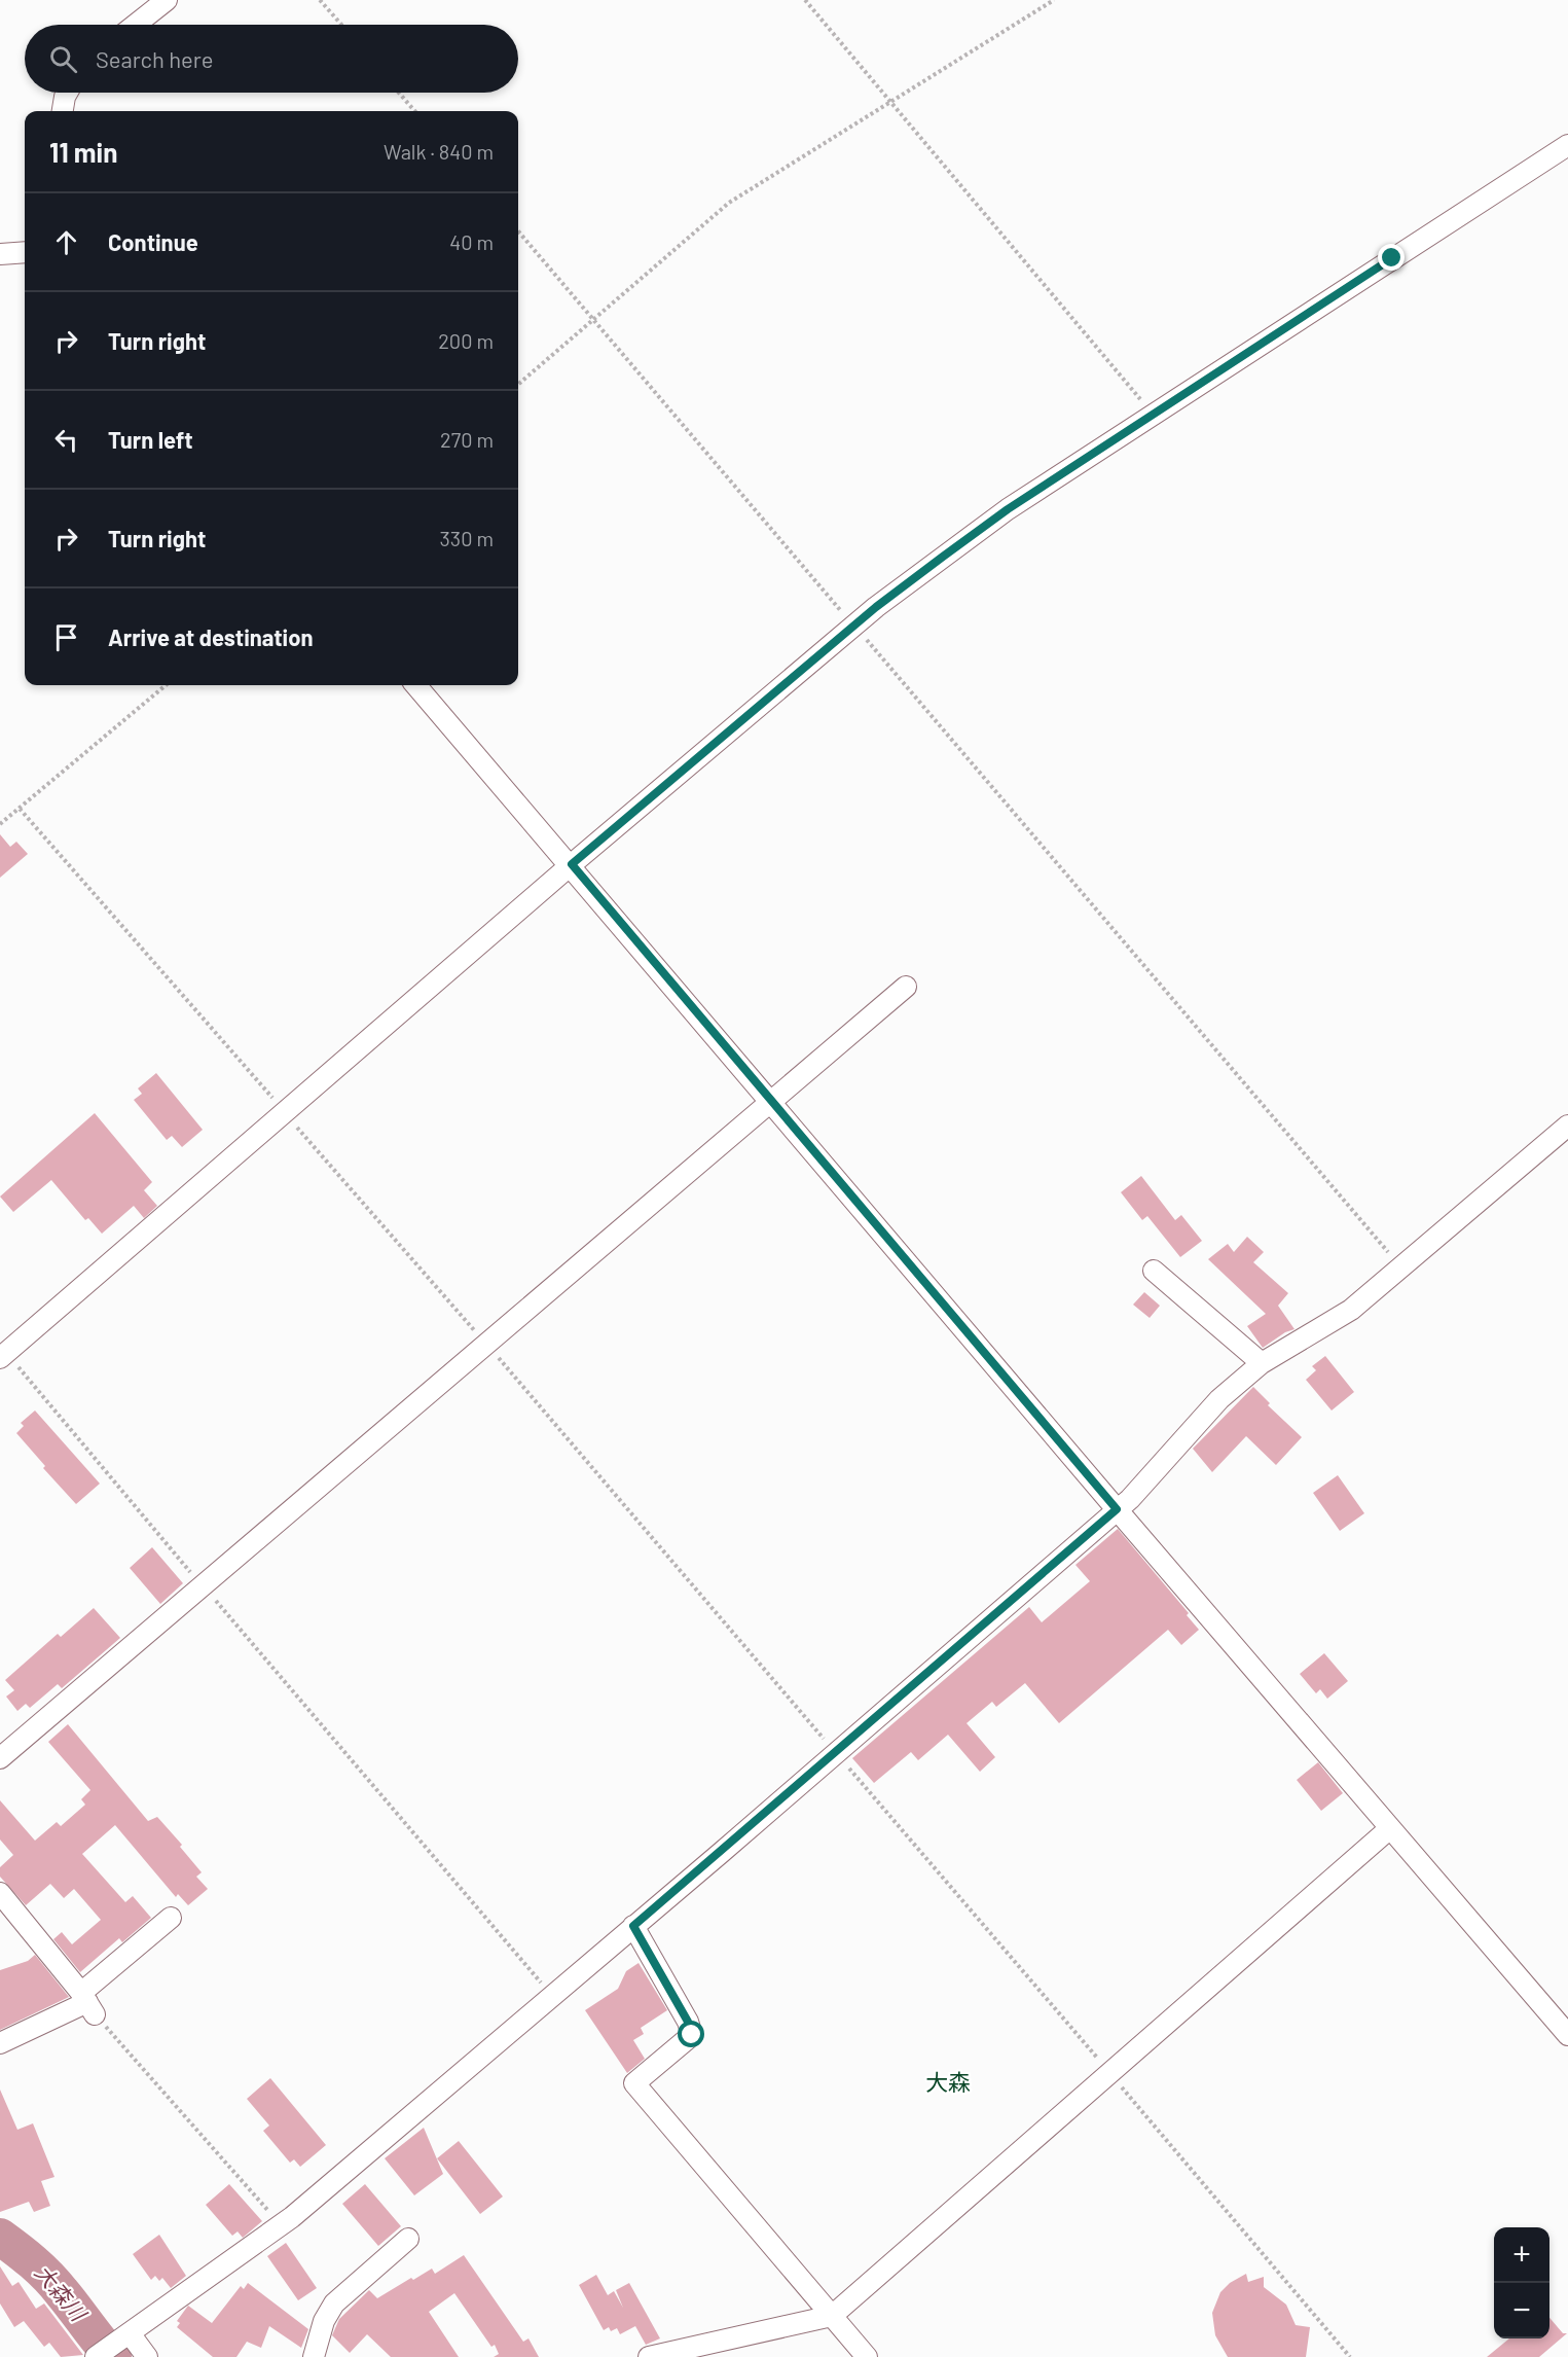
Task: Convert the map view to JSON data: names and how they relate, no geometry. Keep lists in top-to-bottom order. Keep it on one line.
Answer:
{"districts":["大森"],"water":["大森川"],"page":{"search":"Search here","heading":["11 min","Walk · 840 m"],"list":[["Continue","40 m"],["Turn right","200 m"],["Turn left","270 m"],["Turn right","330 m"],"Arrive at destination"],"map_buttons":["+","−"]}}
